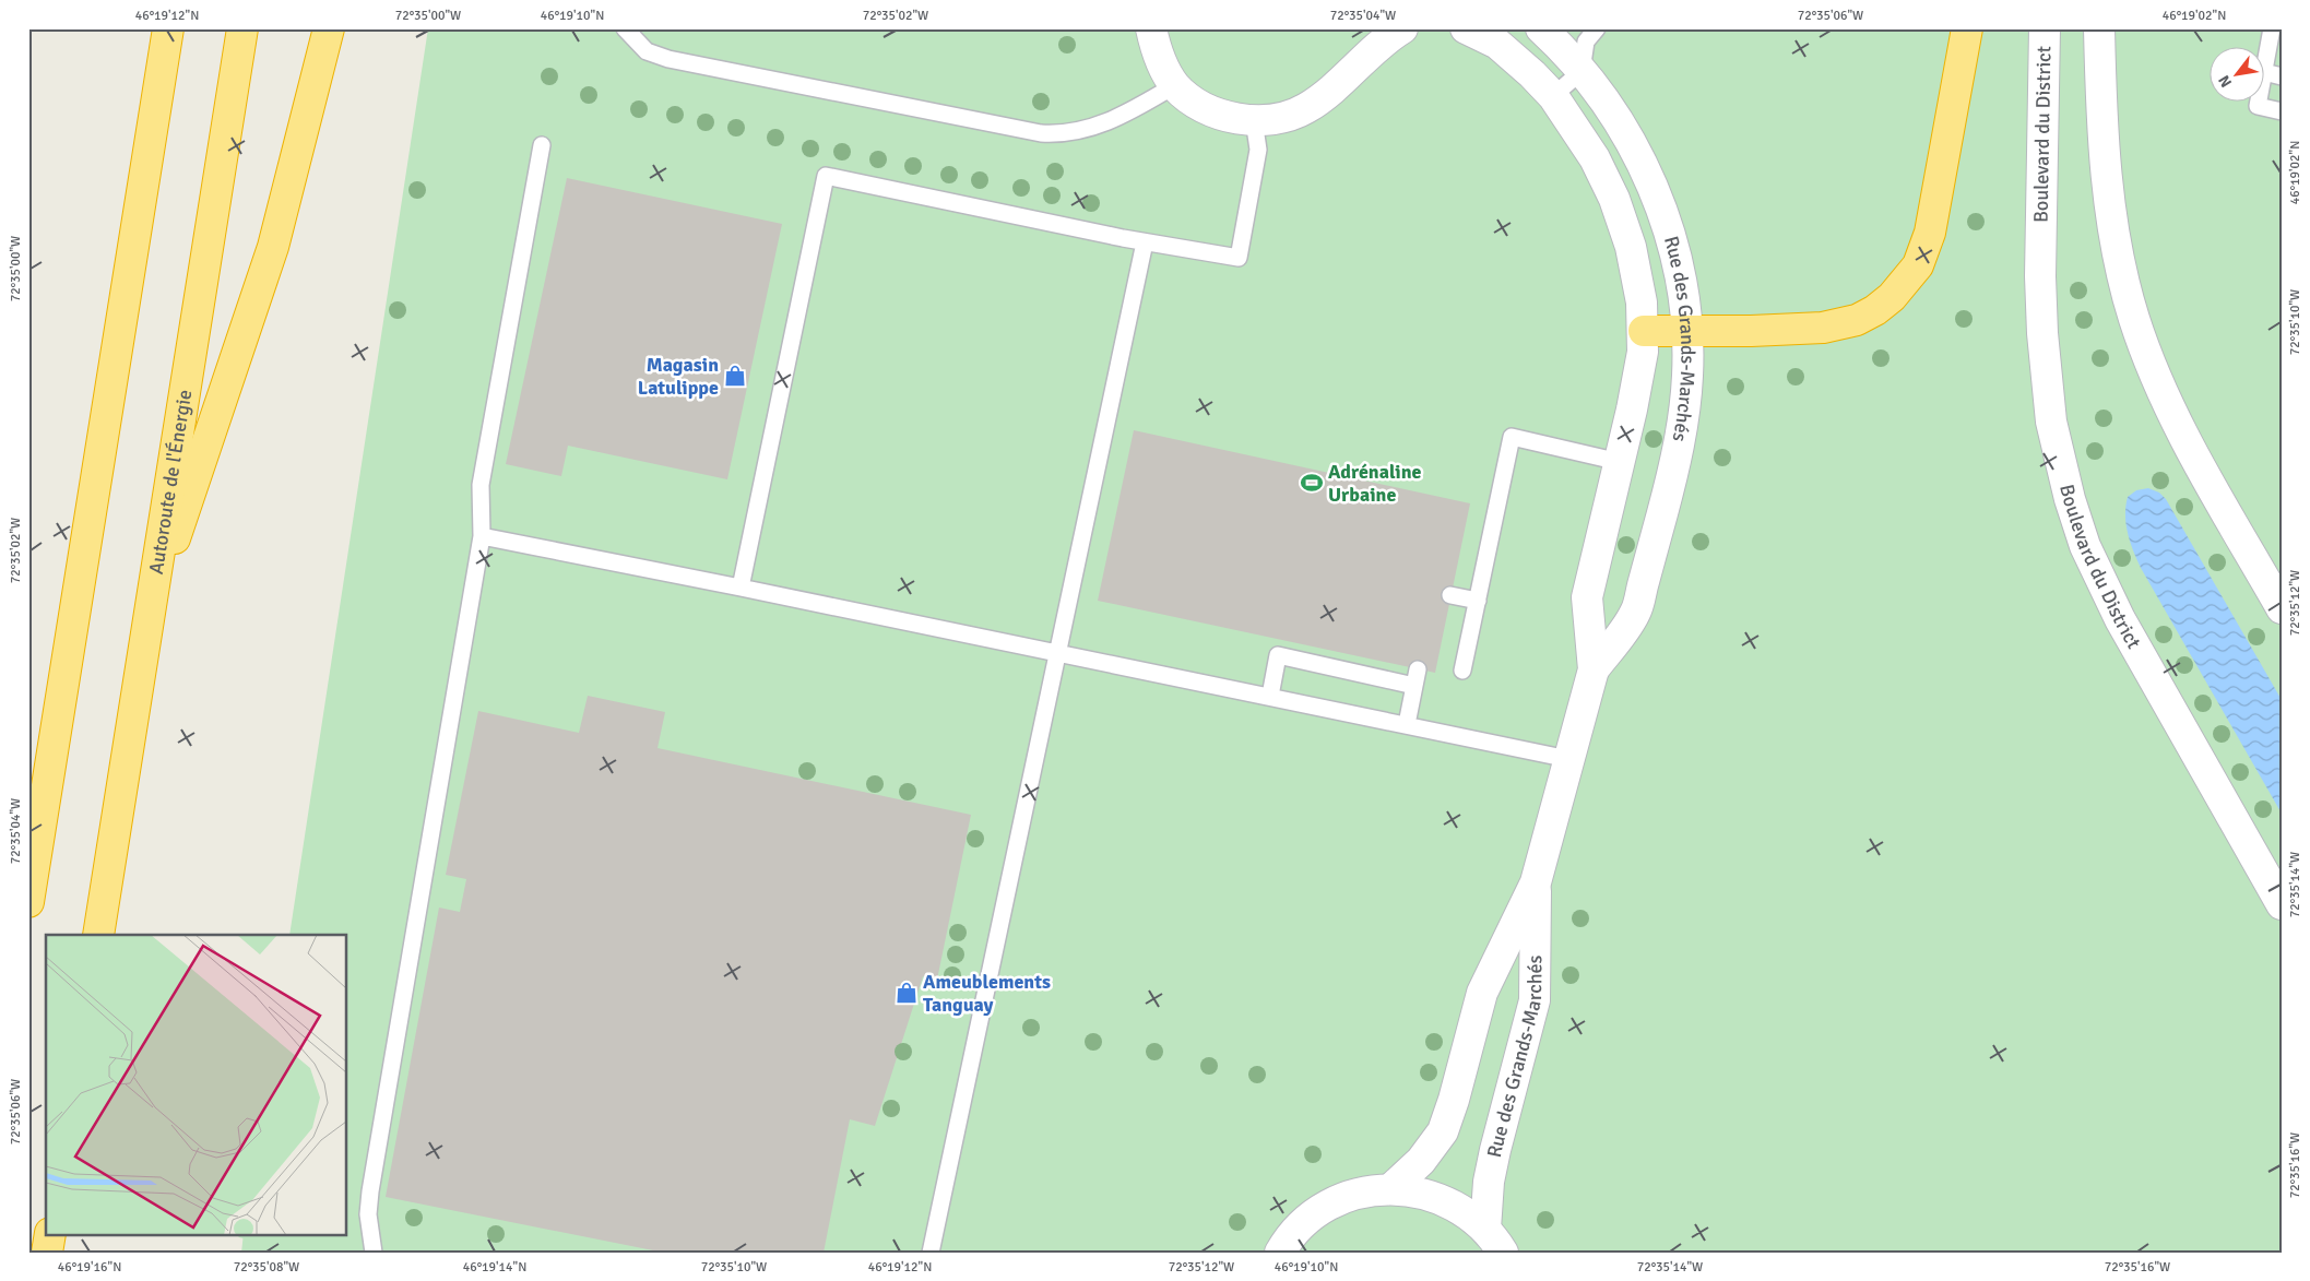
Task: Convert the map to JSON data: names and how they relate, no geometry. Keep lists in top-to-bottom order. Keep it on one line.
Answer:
{"streets":{"highway":["Autoroute de l'Énergie"],"street":["Boulevard du District","Rue des Grands-Marchés"]},"places":{"shop":["Magasin Latulippe","Ameublements Tanguay"],"sports":["Adrénaline Urbaine"]},"north":"bottom left","coordinates":["46°19'12\"N","72°35'00\"W","46°19'10\"N","72°35'02\"W","72°35'04\"W","72°35'06\"W","46°19'02\"N","72°35'10\"W","72°35'12\"W","72°35'14\"W","72°35'16\"W","46°19'16\"N","72°35'08\"W","46°19'14\"N"]}
